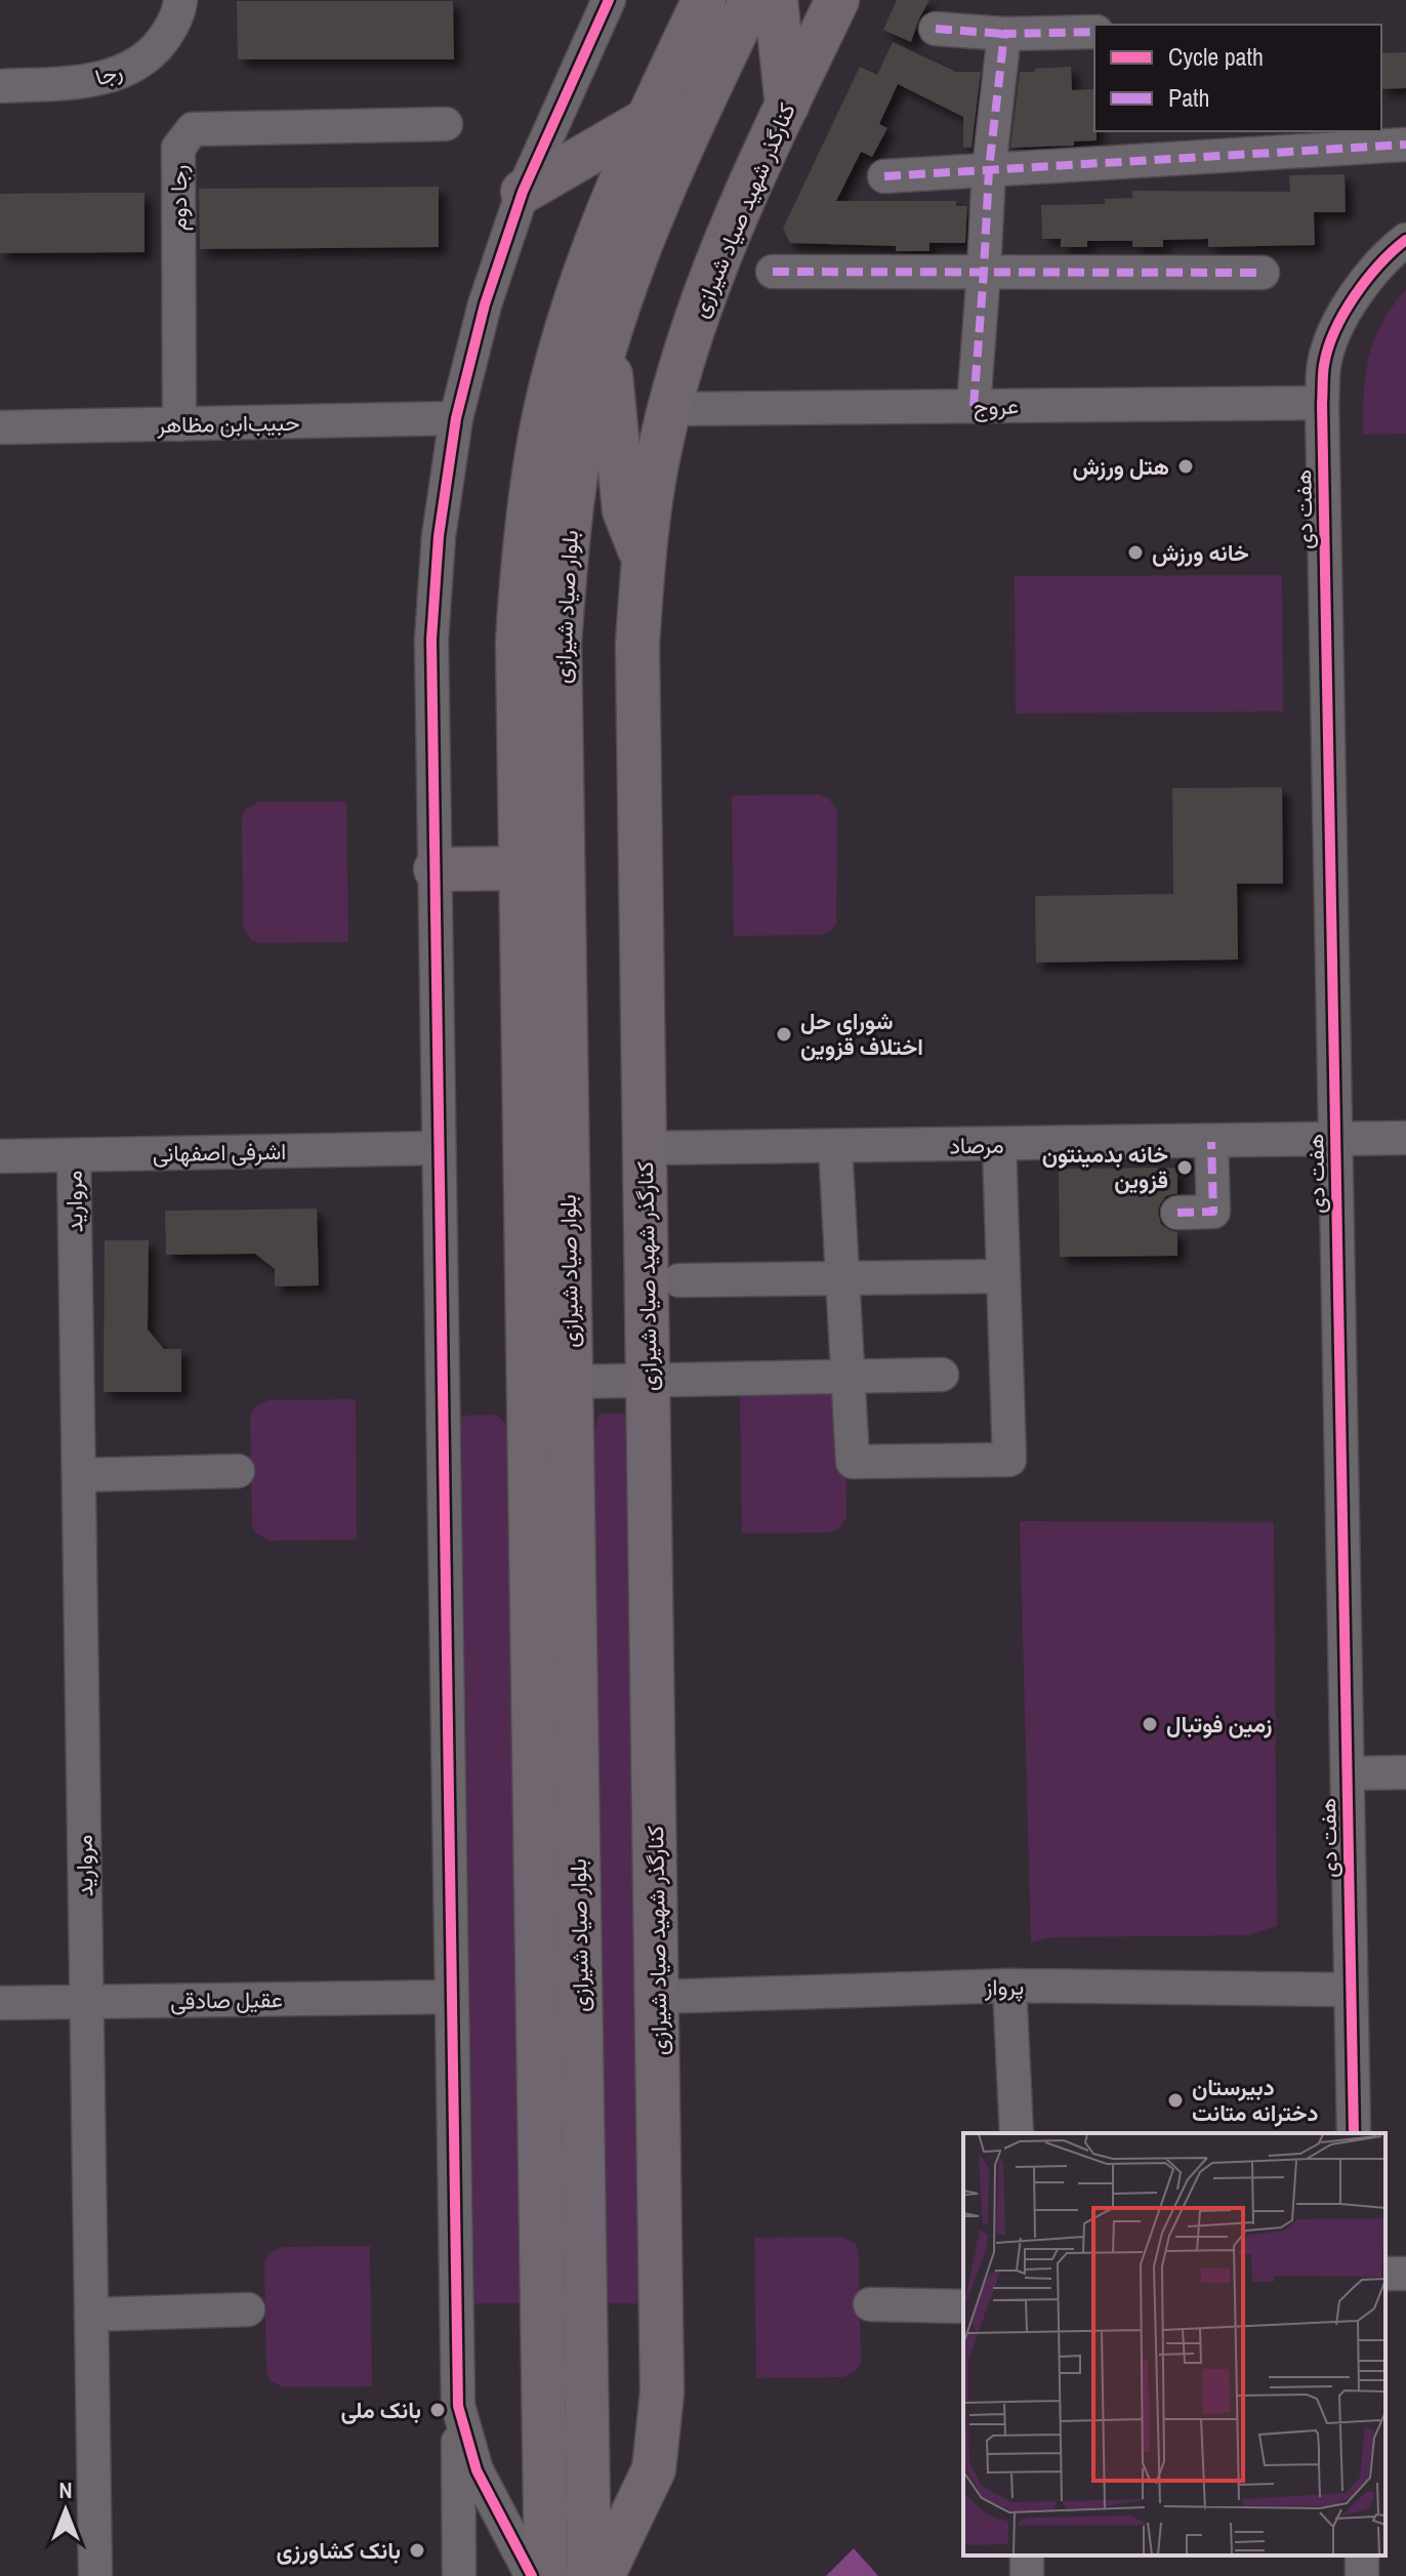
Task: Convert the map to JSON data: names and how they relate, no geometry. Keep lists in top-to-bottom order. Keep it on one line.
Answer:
{"streets":{"main road":["کنارگذر شهید صیاد شیرازی","بلوار صیاد شیرازی"],"street":["رجا","رجا دوم","عروج","حبیب‌ابن مظاهر","هفت دی","مرصاد","اشرفی اصفهانی","مروارید","پرواز","عقیل صادقی"]},"crossings":[["رجا دوم","حبیب‌ابن مظاهر"],["کنارگذر شهید صیاد شیرازی","عروج"],["کنارگذر شهید صیاد شیرازی","مرصاد"],["کنارگذر شهید صیاد شیرازی","پرواز"],["عروج","هفت دی"],["هفت دی","مرصاد"],["هفت دی","پرواز"],["اشرفی اصفهانی","مروارید"],["مروارید","عقیل صادقی"]],"places":["هتل ورزش","خانه ورزش","شورای حل اختلاف قزوین","خانه بدمینتون قزوین","زمین فوتبال","دبیرستان دخترانه متانت","بانک ملی","بانک کشاورزی"],"legend":["Cycle path","Path"],"north":"top"}
